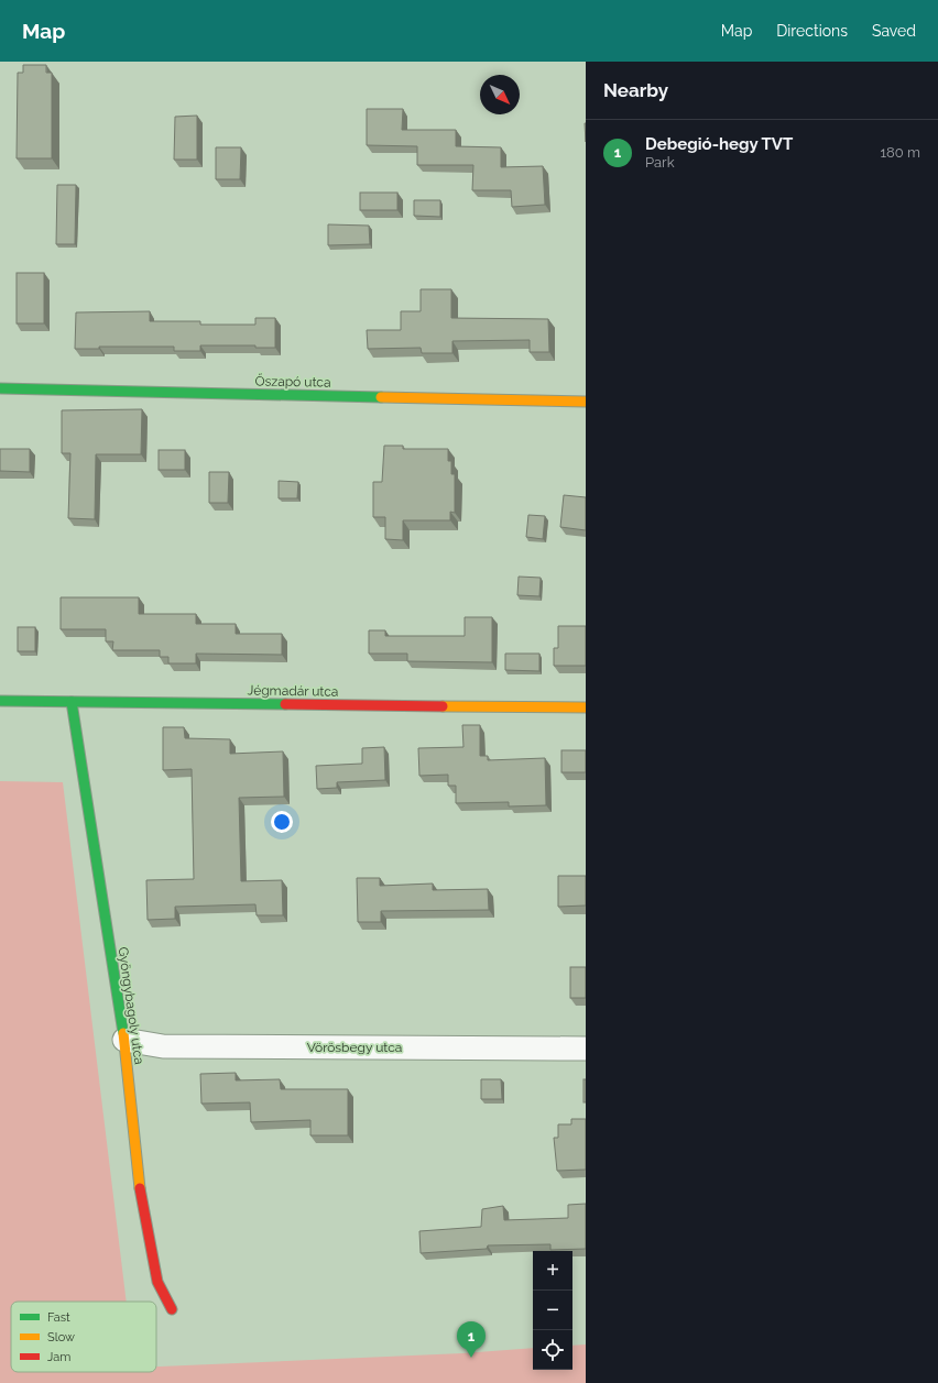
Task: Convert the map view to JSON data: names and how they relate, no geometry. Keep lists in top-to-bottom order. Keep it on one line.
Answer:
{"streets":{"street":["Őszapó utca","Jégmadár utca","Gyöngybagoly utca","Vörösbegy utca"]},"crossings":[["Jégmadár utca","Gyöngybagoly utca"],["Gyöngybagoly utca","Vörösbegy utca"]],"legend":["Fast","Slow","Jam"],"north":"bottom right","page":{"header":"Map","nav":["Map","Directions","Saved"],"heading":"Nearby","list":[{"mark":"1","name":"Debegió-hegy TVT","note":"Park","value":"180 m"}],"map_buttons":["+","−"],"pins":"1"}}
